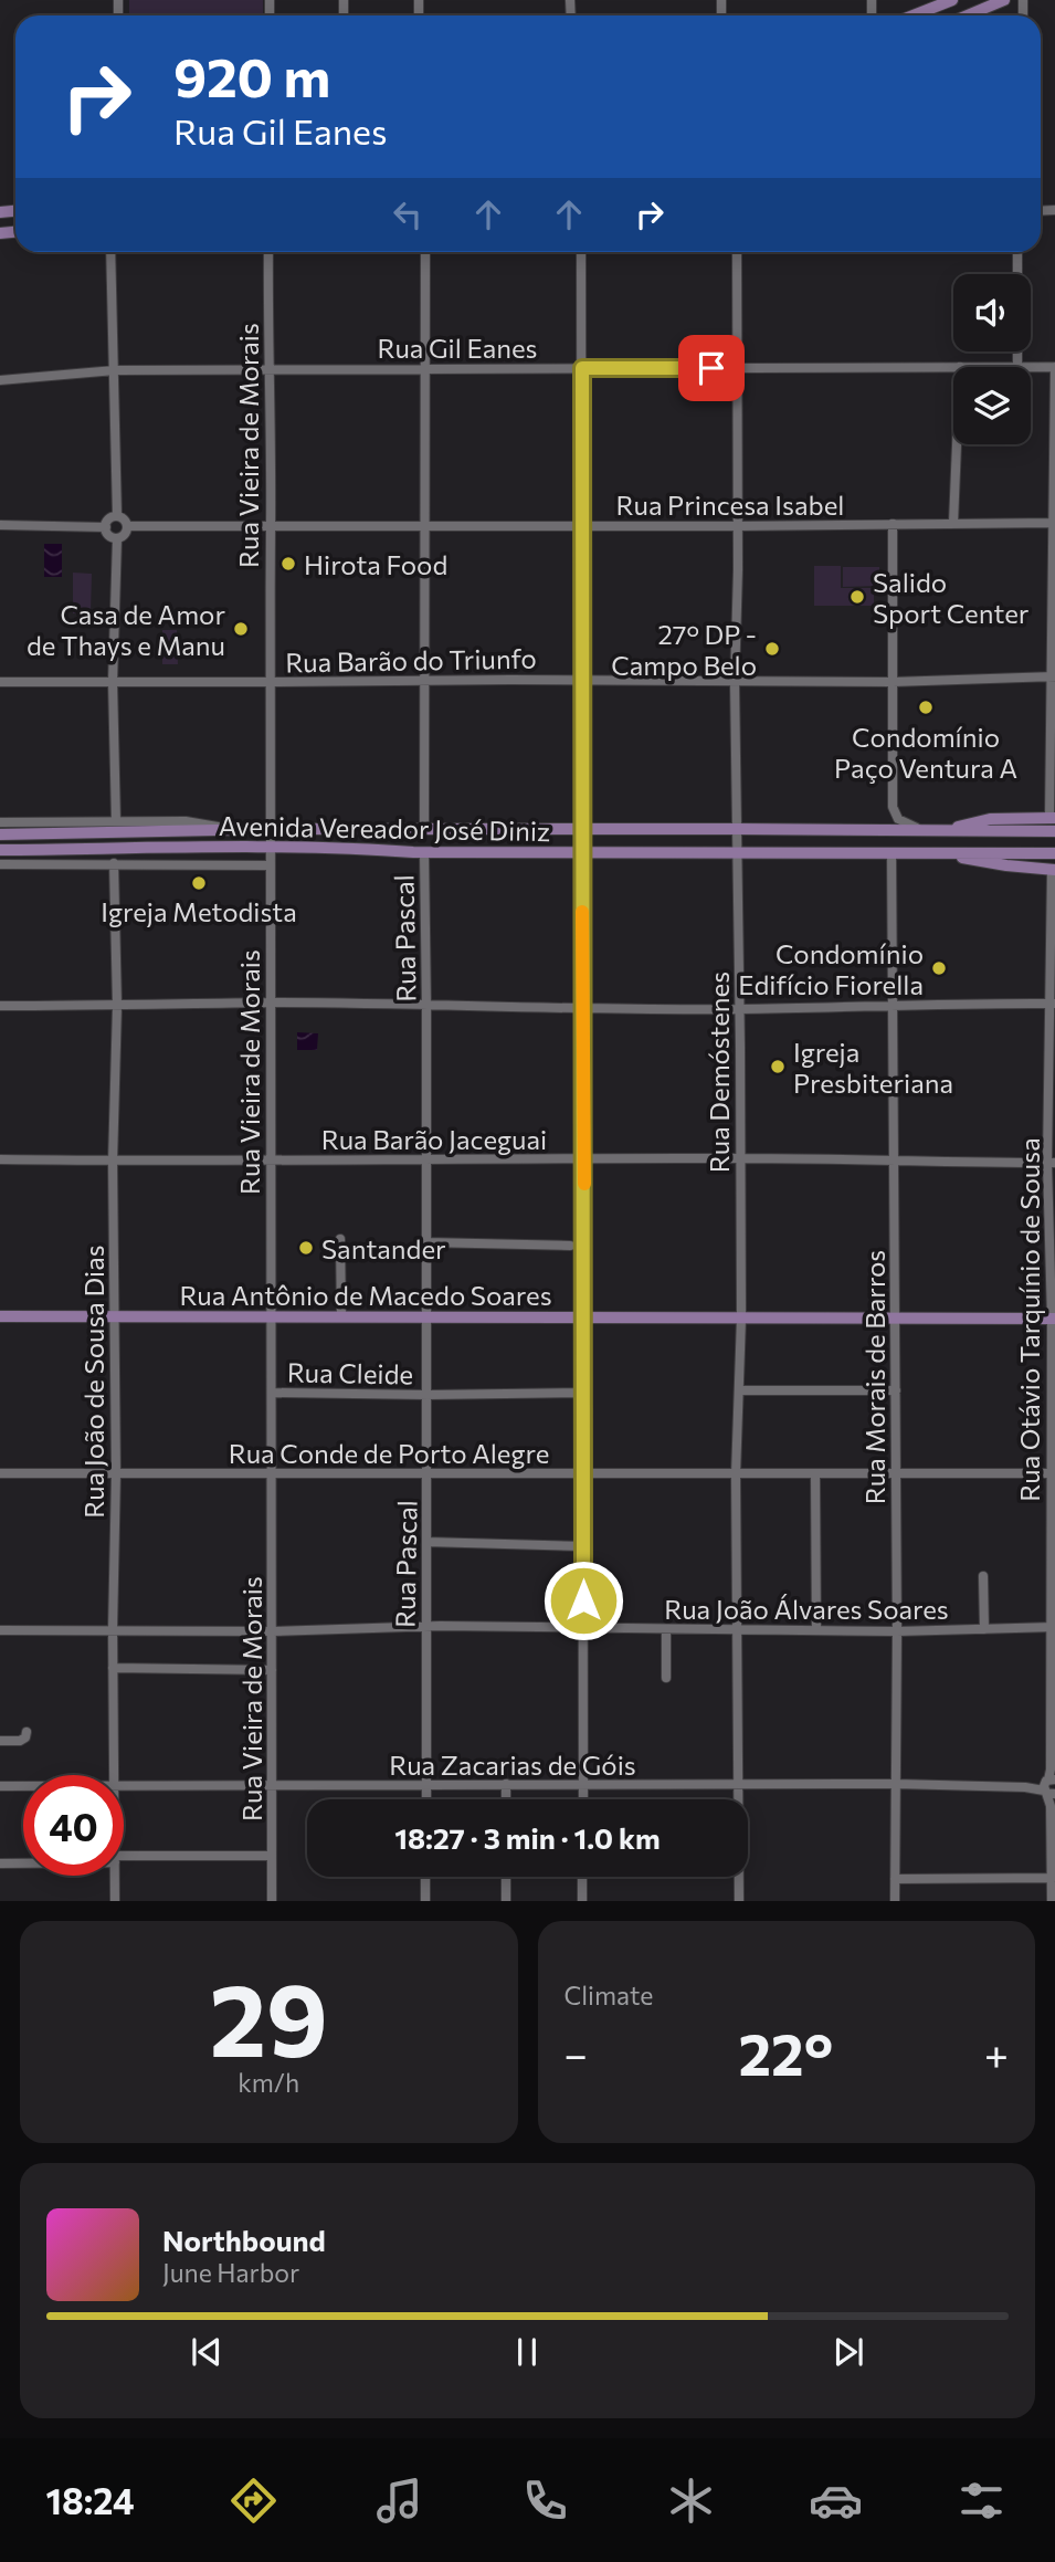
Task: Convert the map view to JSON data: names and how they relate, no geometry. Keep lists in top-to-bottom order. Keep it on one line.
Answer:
{"streets":{"main road":["Avenida Vereador José Diniz","Rua Antônio de Macedo Soares"],"street":["Rua Gil Eanes","Rua Vieira de Morais","Rua Princesa Isabel","Rua Barão do Triunfo","Rua Pascal","Rua Demóstenes","Rua Barão Jaceguai","Rua Otávio Tarquínio de Sousa","Rua Cleide","Rua Morais de Barros","Rua João de Sousa Dias","Rua Conde de Porto Alegre","Rua João Álvares Soares","Rua Zacarias de Góis"]},"crossings":[["Rua Gil Eanes","Rua Vieira de Morais"],["Rua Gil Eanes","Rua Demóstenes"],["Rua Vieira de Morais","Rua Princesa Isabel"],["Rua Vieira de Morais","Rua Barão do Triunfo"],["Rua Vieira de Morais","Avenida Vereador José Diniz"],["Rua Vieira de Morais","Rua Barão Jaceguai"],["Rua Vieira de Morais","Rua Antônio de Macedo Soares"],["Rua Vieira de Morais","Rua Cleide"],["Rua Vieira de Morais","Rua Conde de Porto Alegre"],["Rua Vieira de Morais","Rua João Álvares Soares"],["Rua Vieira de Morais","Rua Zacarias de Góis"],["Rua Princesa Isabel","Rua Demóstenes"],["Rua Barão do Triunfo","Rua Demóstenes"],["Avenida Vereador José Diniz","Rua Pascal"],["Avenida Vereador José Diniz","Rua Demóstenes"],["Avenida Vereador José Diniz","Rua Morais de Barros"],["Avenida Vereador José Diniz","Rua João de Sousa Dias"],["Rua Pascal","Rua Barão Jaceguai"],["Rua Pascal","Rua Antônio de Macedo Soares"],["Rua Pascal","Rua Cleide"],["Rua Pascal","Rua Conde de Porto Alegre"],["Rua Pascal","Rua João Álvares Soares"],["Rua Pascal","Rua Zacarias de Góis"],["Rua Demóstenes","Rua Barão Jaceguai"],["Rua Demóstenes","Rua Antônio de Macedo Soares"],["Rua Demóstenes","Rua Conde de Porto Alegre"],["Rua Demóstenes","Rua João Álvares Soares"],["Rua Demóstenes","Rua Zacarias de Góis"],["Rua Barão Jaceguai","Rua Otávio Tarquínio de Sousa"],["Rua Barão Jaceguai","Rua Morais de Barros"],["Rua Barão Jaceguai","Rua João de Sousa Dias"],["Rua Antônio de Macedo Soares","Rua Otávio Tarquínio de Sousa"],["Rua Antônio de Macedo Soares","Rua Morais de Barros"],["Rua Antônio de Macedo Soares","Rua João de Sousa Dias"],["Rua Otávio Tarquínio de Sousa","Rua Conde de Porto Alegre"],["Rua Otávio Tarquínio de Sousa","Rua João Álvares Soares"],["Rua Otávio Tarquínio de Sousa","Rua Zacarias de Góis"],["Rua Morais de Barros","Rua Conde de Porto Alegre"],["Rua Morais de Barros","Rua João Álvares Soares"],["Rua Morais de Barros","Rua Zacarias de Góis"],["Rua João de Sousa Dias","Rua Conde de Porto Alegre"],["Rua João de Sousa Dias","Rua João Álvares Soares"]],"places":["Hirota Food","Salido Sport Center","Casa de Amor de Thays e Manu","27° DP - Campo Belo","Condomínio Paço Ventura A","Igreja Metodista","Condomínio Edifício Fiorella","Igreja Presbiteriana","Santander"],"page":{"turn":["920 m","Rua Gil Eanes"],"limit":"40","trip":"18:27 · 3 min · 1.0 km","tile":[["29","km/h"],"Climate"],"heat":["−","22°","+"],"song":["Northbound","June Harbor"],"tabs":"18:24"}}
